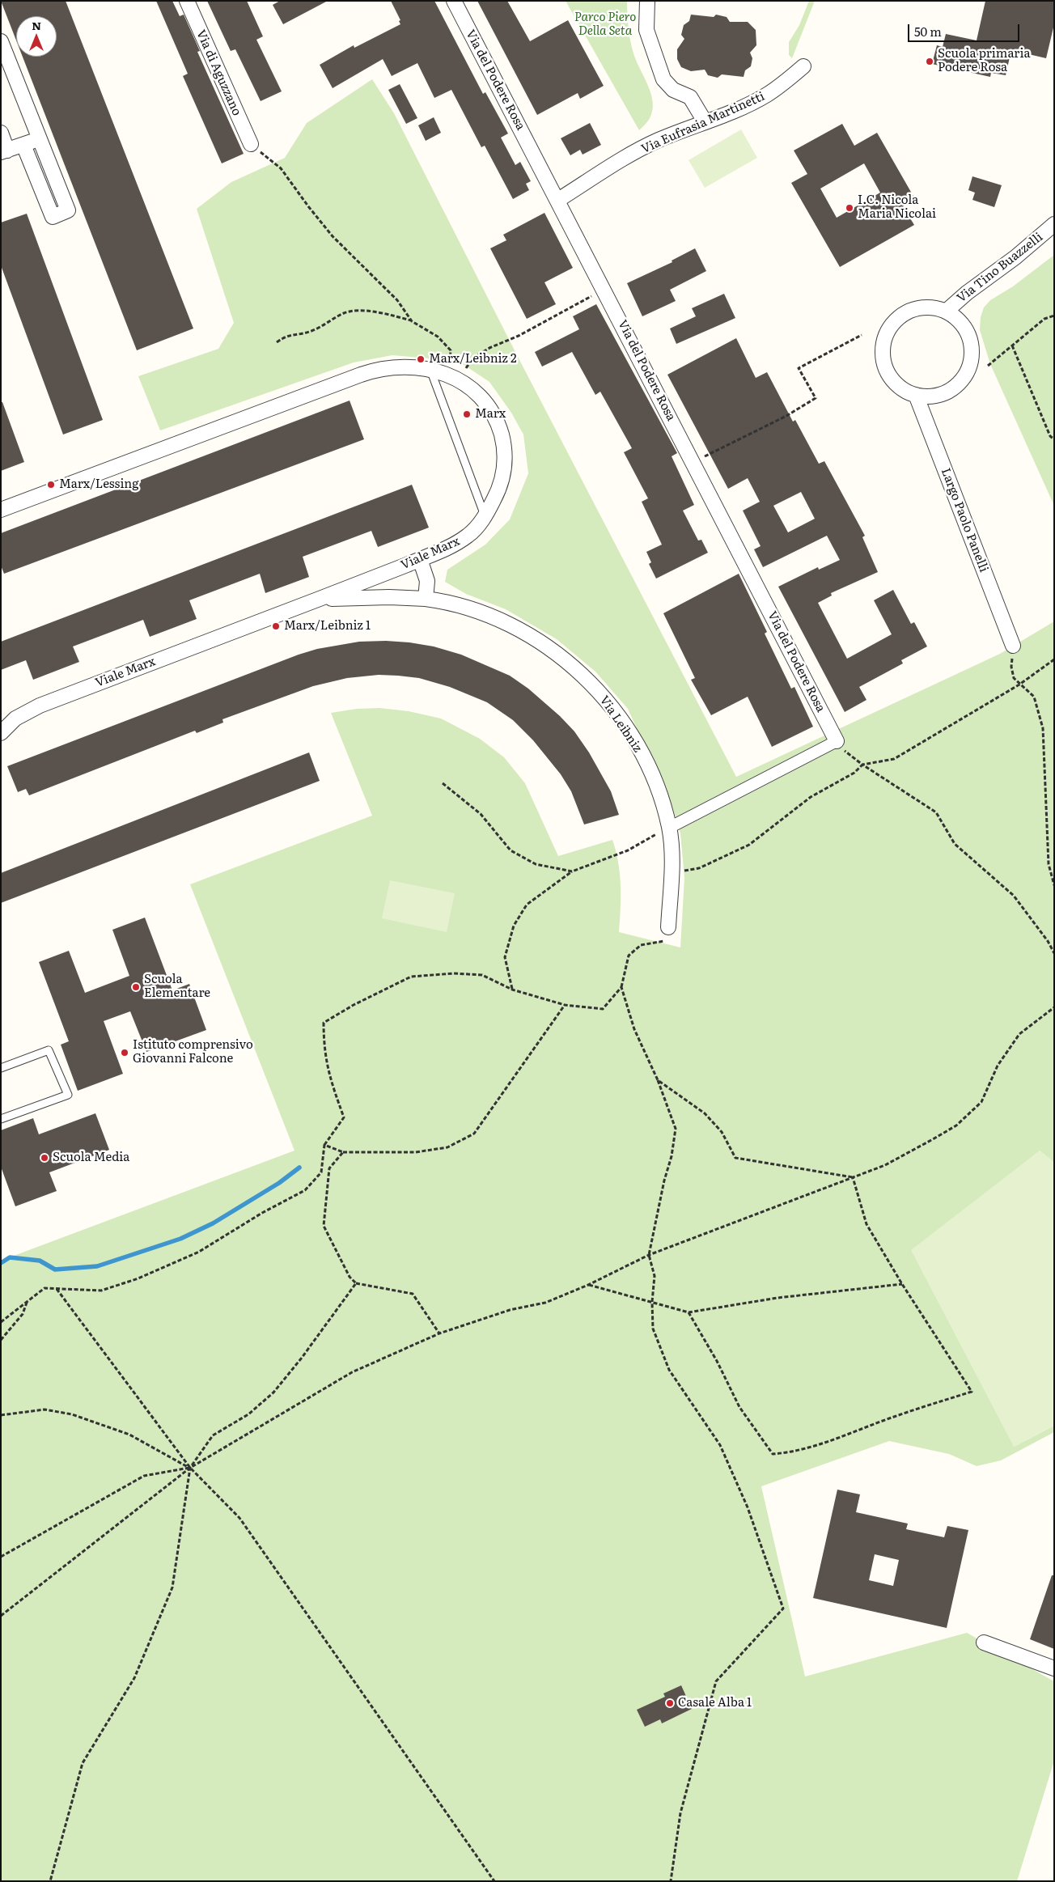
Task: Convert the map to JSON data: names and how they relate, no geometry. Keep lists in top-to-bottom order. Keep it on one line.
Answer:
{"streets":{"street":["Via di Aguzzano","Via del Podere Rosa","Via Eufrasia Martinetti","Via Tino Buazzelli","Largo Paolo Panelli","Viale Marx","Via Leibniz"]},"crossings":[["Via del Podere Rosa","Via Eufrasia Martinetti"],["Via Tino Buazzelli","Largo Paolo Panelli"],["Viale Marx","Via Leibniz"]],"parks":["Parco Piero Della Seta"],"places":["Scuola primaria Podere Rosa","I.C. Nicola Maria Nicolai","Marx/Leibniz 2","Marx","Marx/Lessing","Marx/Leibniz 1","Scuola Elementare","Istituto comprensivo Giovanni Falcone","Scuola Media","Casale Alba 1"],"scale_bar":"50 m","north":"top"}
